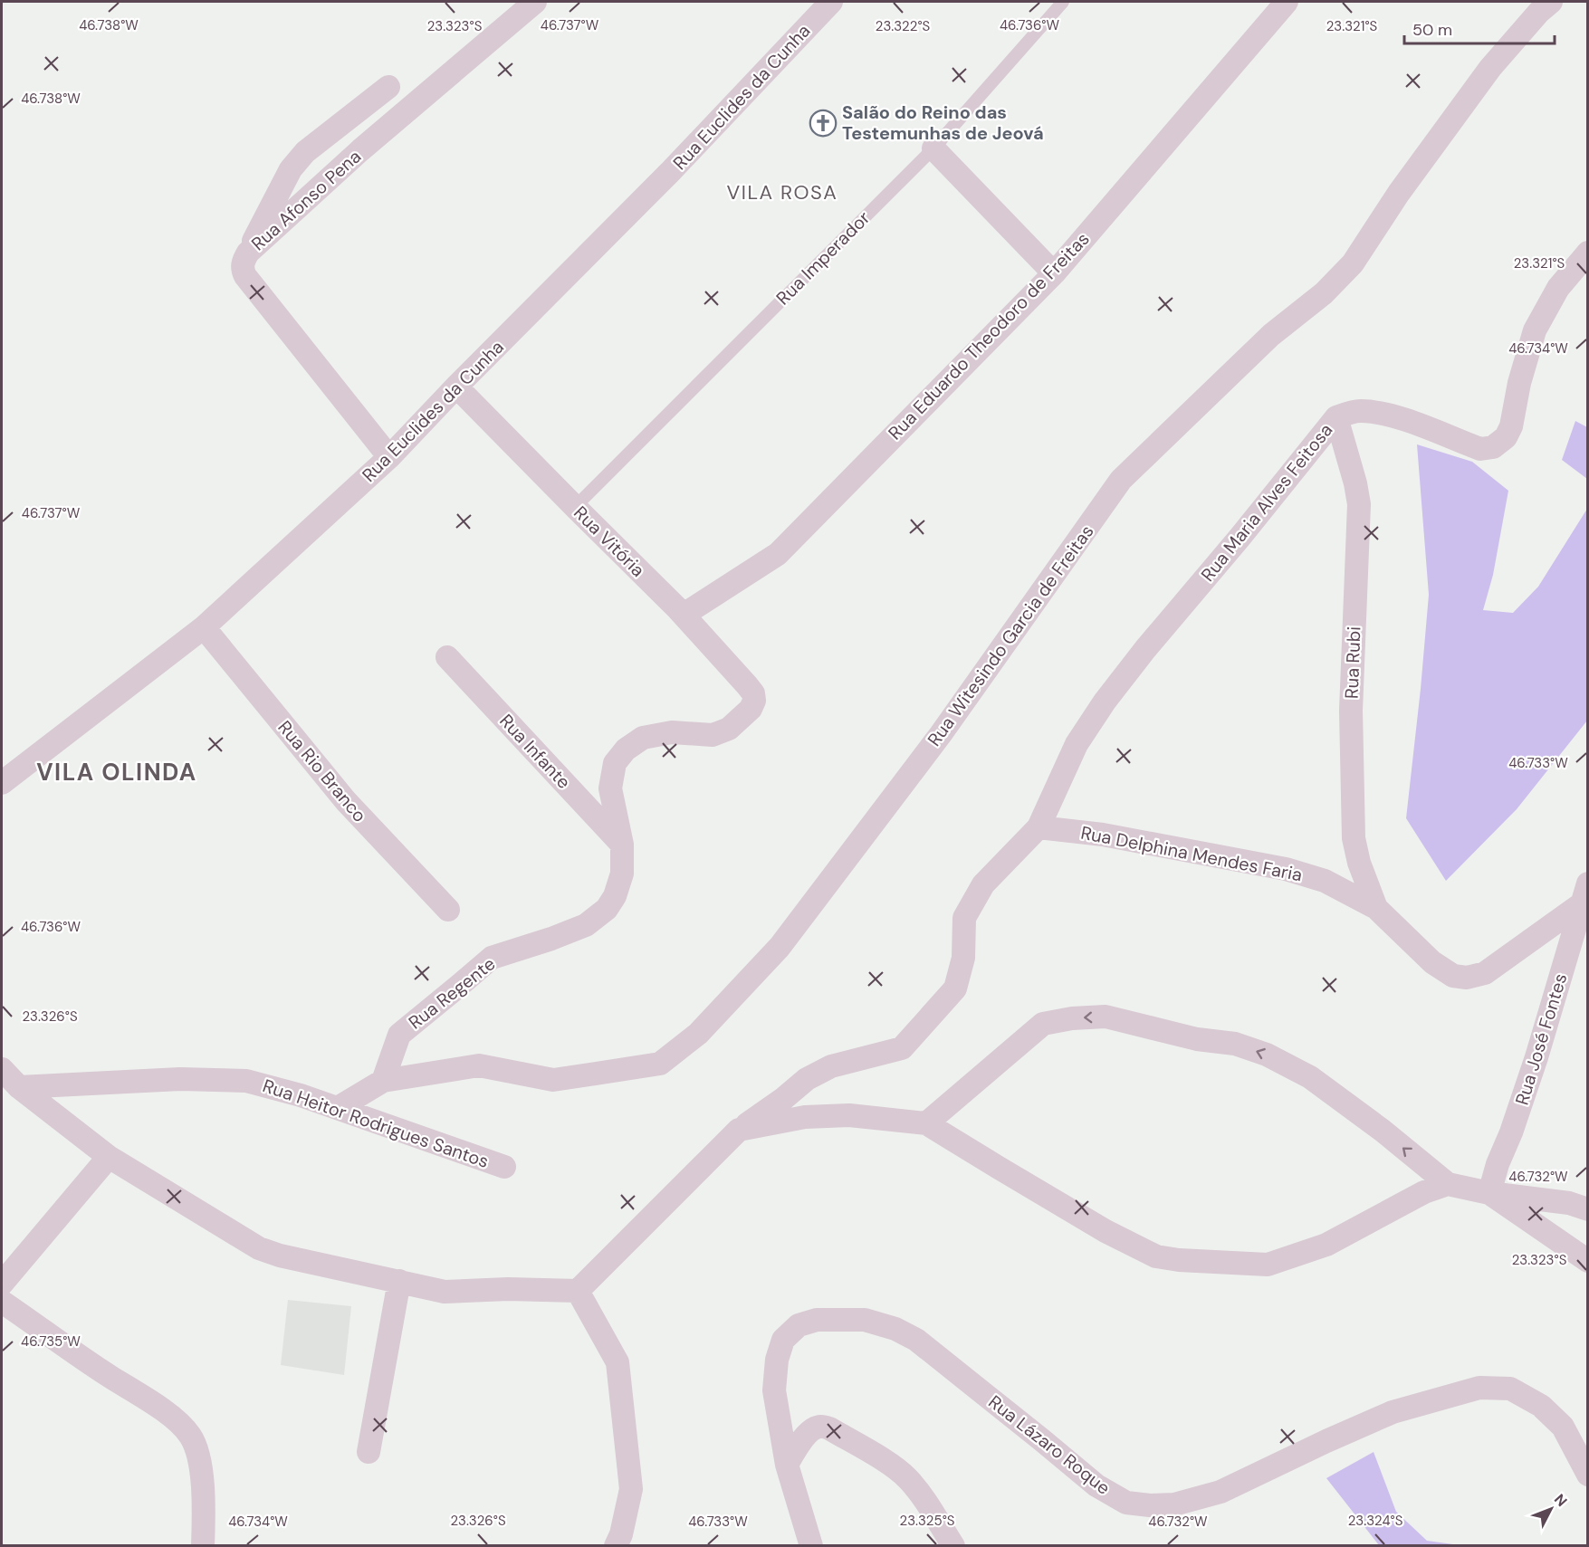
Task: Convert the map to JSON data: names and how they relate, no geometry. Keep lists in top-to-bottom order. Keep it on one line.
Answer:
{"streets":{"street":["Rua Euclides da Cunha","Rua Afonso Pena","Rua Eduardo Theodoro de Freitas","Rua Maria Alves Feitosa","Rua Vitória","Rua Witesindo Garcia de Freitas","Rua Rubi","Rua Infante","Rua Rio Branco","Rua Delphina Mendes Faria","Rua Regente","Rua José Fontes","Rua Heitor Rodrigues Santos","Rua Lázaro Roque"],"lane":["Rua Imperador"]},"crossings":[["Rua Euclides da Cunha","Rua Afonso Pena"],["Rua Euclides da Cunha","Rua Vitória"],["Rua Euclides da Cunha","Rua Rio Branco"],["Rua Imperador","Rua Vitória"],["Rua Eduardo Theodoro de Freitas","Rua Vitória"],["Rua Maria Alves Feitosa","Rua Rubi"],["Rua Maria Alves Feitosa","Rua Delphina Mendes Faria"],["Rua Vitória","Rua Regente"],["Rua Witesindo Garcia de Freitas","Rua Regente"],["Rua Rubi","Rua Delphina Mendes Faria"],["Rua Infante","Rua Regente"],["Rua Delphina Mendes Faria","Rua José Fontes"]],"districts":["VILA ROSA","VILA OLINDA"],"places":{"church":["Salão do Reino das Testemunhas de Jeová"]},"scale_bar":"50 m","north":"top right","coordinates":["46.737°W","46.738°W","46.736°W","23.323°S","23.322°S","23.321°S","46.734°W","46.733°W","23.326°S","46.732°W","46.735°W","23.325°S","23.324°S"]}
